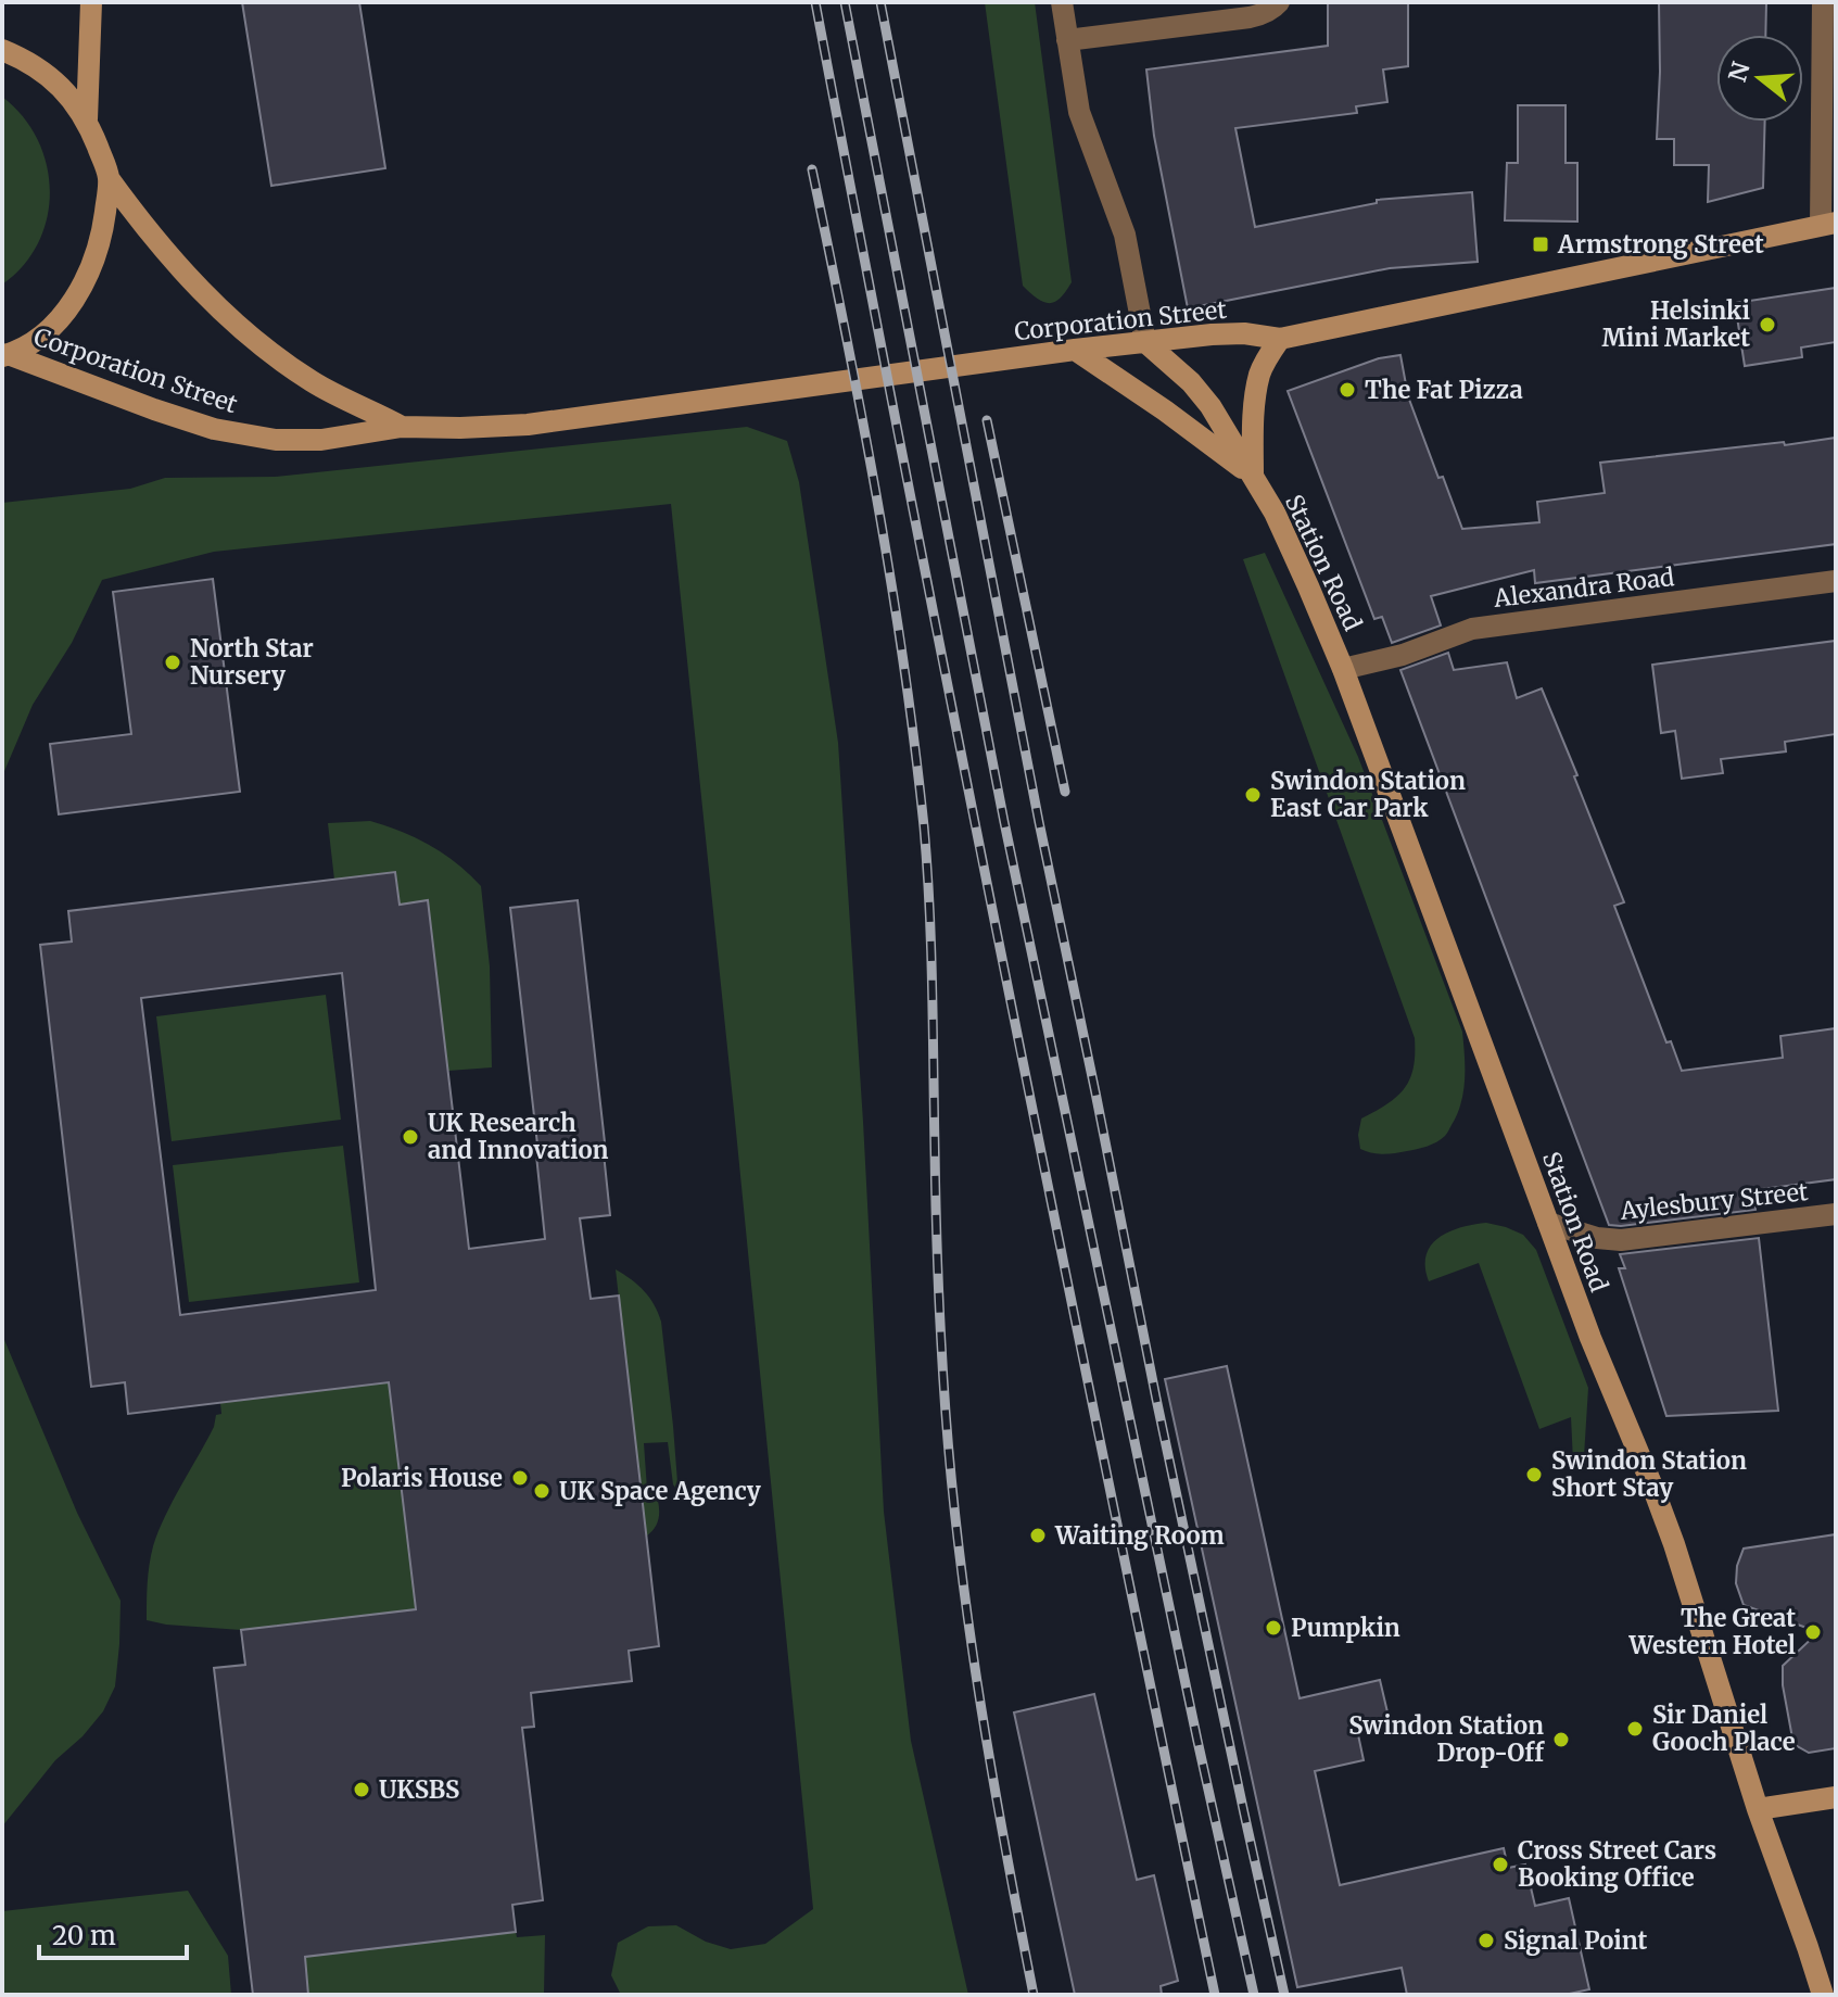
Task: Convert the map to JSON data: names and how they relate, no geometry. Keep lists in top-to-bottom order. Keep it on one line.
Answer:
{"streets":{"street":["Corporation Street","Station Road","Alexandra Road","Aylesbury Street"]},"crossings":[["Corporation Street","Station Road"],["Station Road","Alexandra Road"],["Station Road","Aylesbury Street"]],"places":{"transit":["Armstrong Street"],"other":["Helsinki Mini Market","The Fat Pizza","North Star Nursery","Swindon Station East Car Park","UK Research and Innovation","Swindon Station Short Stay","Polaris House","UK Space Agency","Waiting Room","Pumpkin","The Great Western Hotel","Sir Daniel Gooch Place","Swindon Station Drop-Off","UKSBS","Cross Street Cars Booking Office","Signal Point"]},"scale_bar":"20 m","north":"left"}
